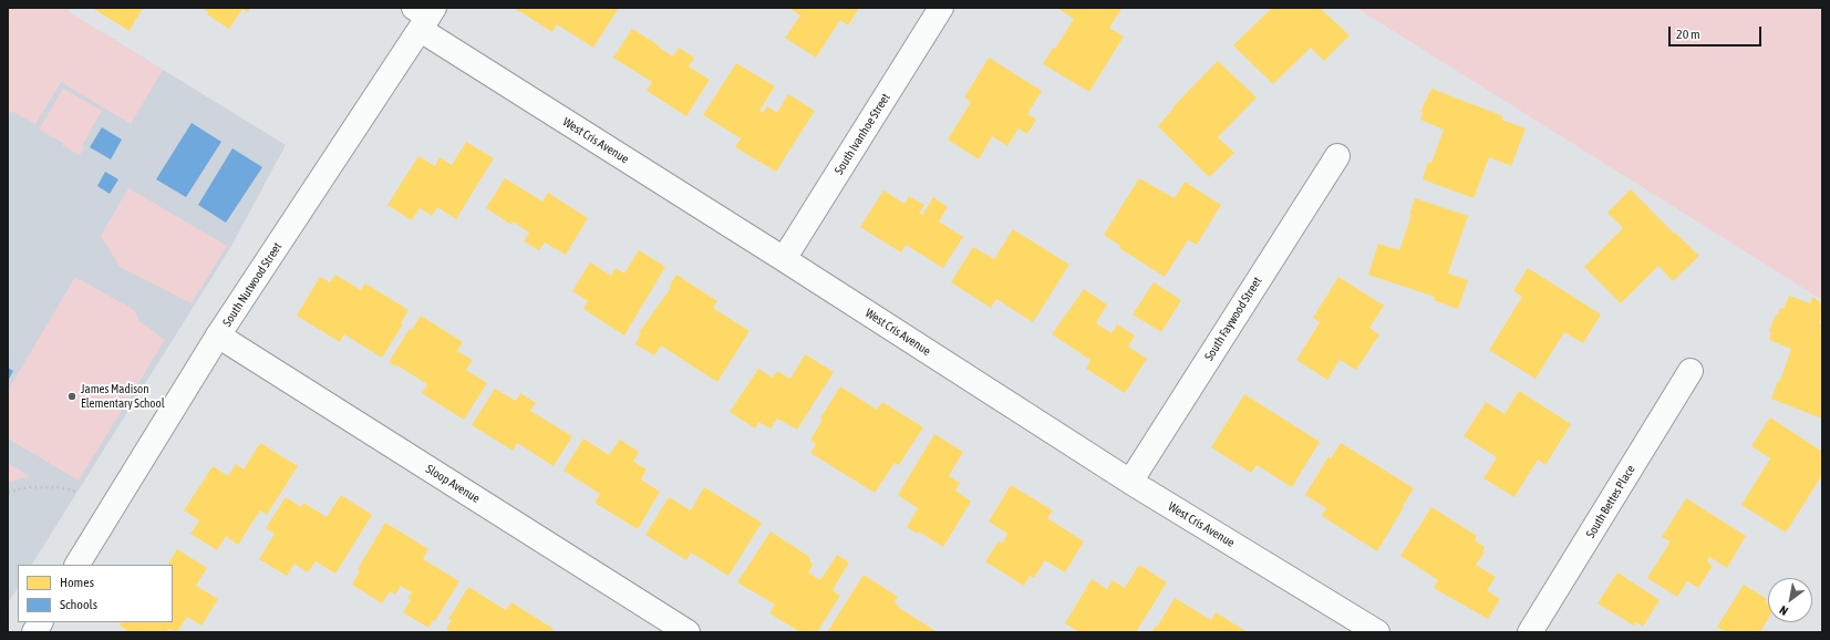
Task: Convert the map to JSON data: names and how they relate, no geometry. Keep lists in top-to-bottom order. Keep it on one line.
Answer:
{"streets":{"street":["South Ivanhoe Street","West Cris Avenue","South Nutwood Street","South Faywood Street","Sloop Avenue","South Bettes Place"]},"crossings":[["South Ivanhoe Street","West Cris Avenue"],["West Cris Avenue","South Nutwood Street"],["West Cris Avenue","South Faywood Street"],["South Nutwood Street","Sloop Avenue"]],"places":["James Madison Elementary School"],"legend":["Homes","Schools"],"scale_bar":"20 m","north":"bottom left"}
